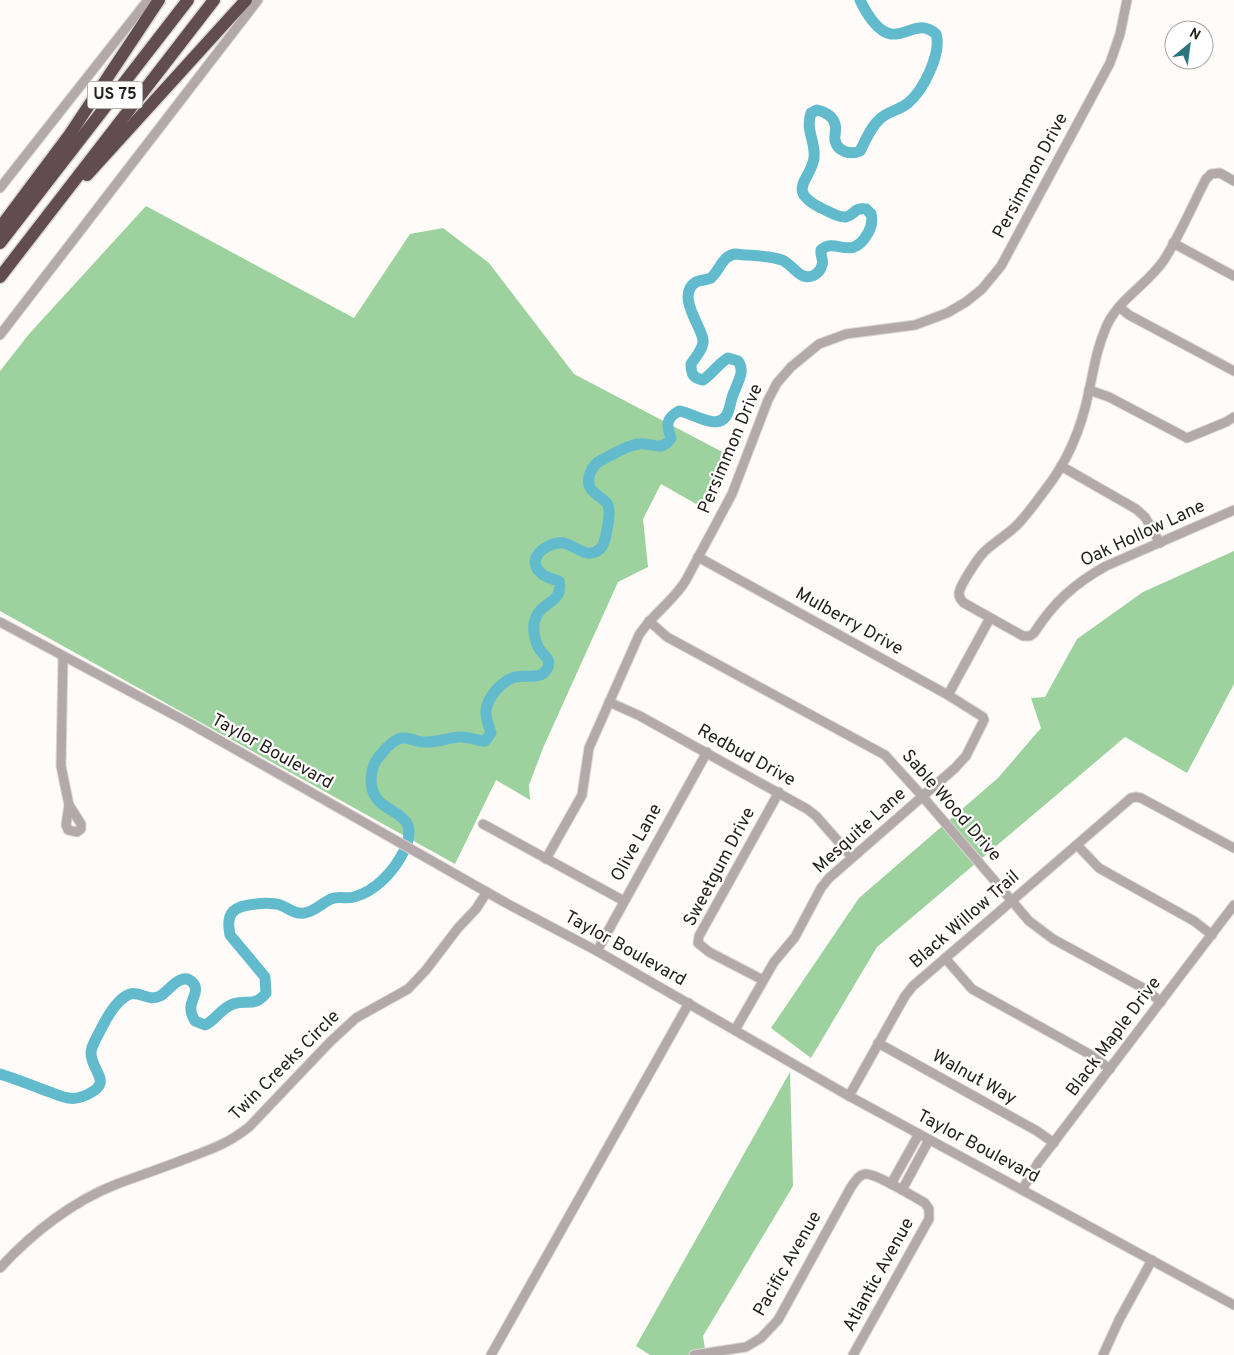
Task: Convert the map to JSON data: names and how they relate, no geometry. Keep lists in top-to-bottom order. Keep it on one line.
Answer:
{"streets":{"highway":["US 75"],"street":["Persimmon Drive","Oak Hollow Lane","Mulberry Drive","Taylor Boulevard","Redbud Drive","Sable Wood Drive","Mesquite Lane","Olive Lane","Sweetgum Drive","Black Willow Trail","Black Maple Drive","Twin Creeks Circle","Walnut Way","Pacific Avenue","Atlantic Avenue"]},"crossings":[["Persimmon Drive","Mulberry Drive"],["Persimmon Drive","Redbud Drive"],["Persimmon Drive","Sable Wood Drive"],["Mulberry Drive","Mesquite Lane"],["Taylor Boulevard","Mesquite Lane"],["Taylor Boulevard","Olive Lane"],["Taylor Boulevard","Black Willow Trail"],["Taylor Boulevard","Black Maple Drive"],["Taylor Boulevard","Twin Creeks Circle"],["Redbud Drive","Mesquite Lane"],["Redbud Drive","Olive Lane"],["Redbud Drive","Sweetgum Drive"],["Sable Wood Drive","Mesquite Lane"],["Sable Wood Drive","Black Willow Trail"],["Sable Wood Drive","Black Maple Drive"],["Mesquite Lane","Sweetgum Drive"],["Black Willow Trail","Walnut Way"],["Black Maple Drive","Walnut Way"]],"north":"top right"}
